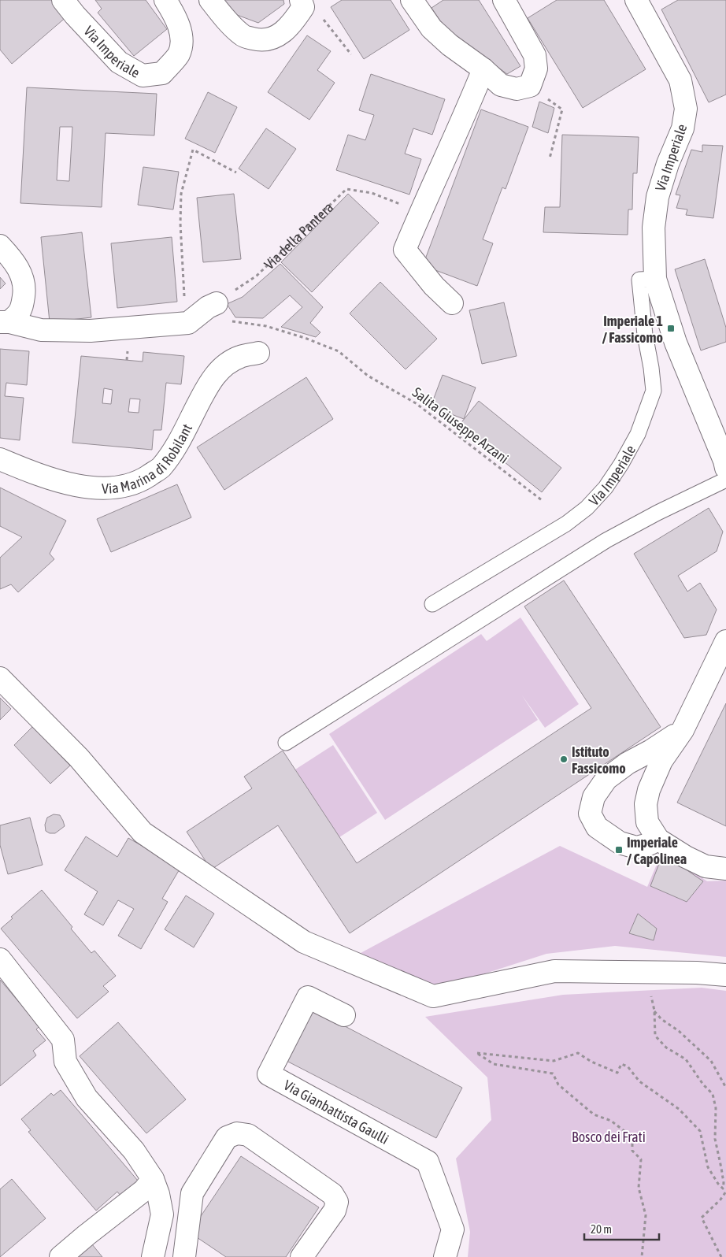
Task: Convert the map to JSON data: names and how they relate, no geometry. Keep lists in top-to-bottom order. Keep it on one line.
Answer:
{"streets":{"street":["Via Imperiale","Via Marina di Robilant","Via Gianbattista Gaulli"],"path":["Via della Pantera","Salita Giuseppe Arzani"]},"parks":["Bosco dei Frati"],"places":{"transit":["Imperiale 1 / Fassicomo","Imperiale / Capolinea"],"other":["Istituto Fassicomo"]},"scale_bar":"20 m"}
